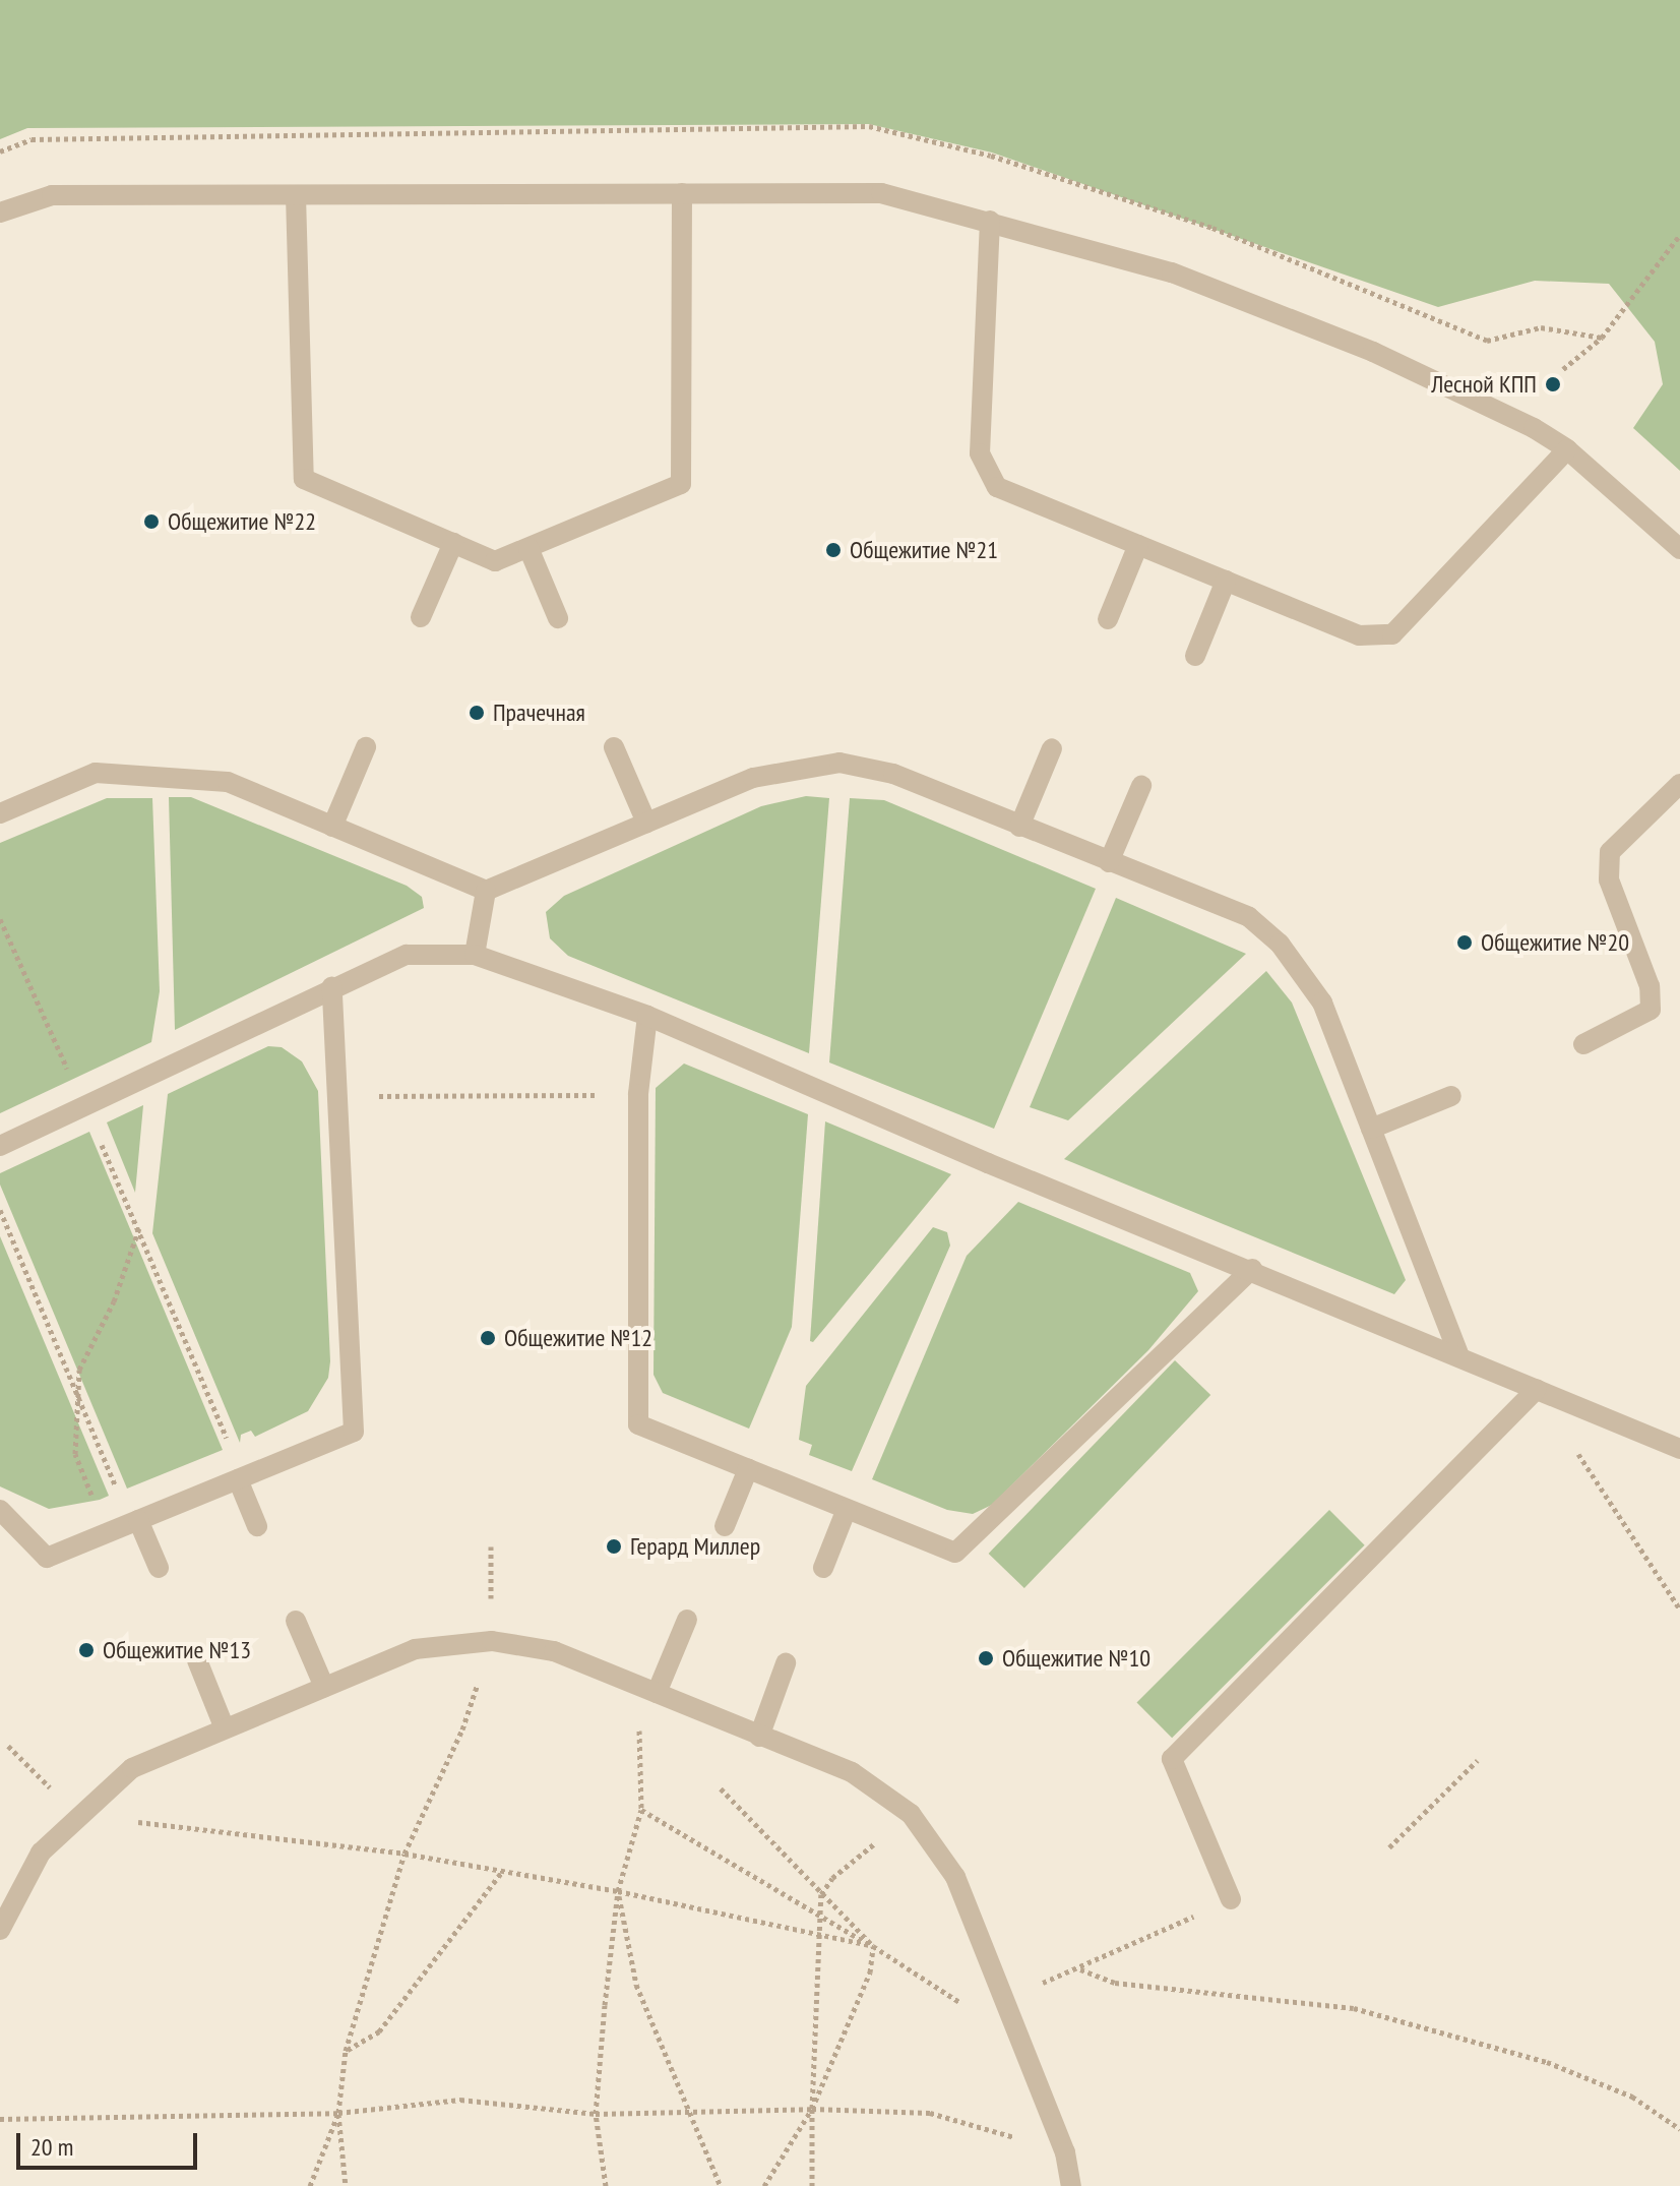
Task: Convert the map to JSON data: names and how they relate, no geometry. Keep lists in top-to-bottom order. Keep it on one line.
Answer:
{"places":["Лесной КПП","Общежитие №22","Общежитие №21","Прачечная","Общежитие №20","Общежитие №12","Герард Миллер","Общежитие №13","Общежитие №10"],"scale_bar":"20 m"}
